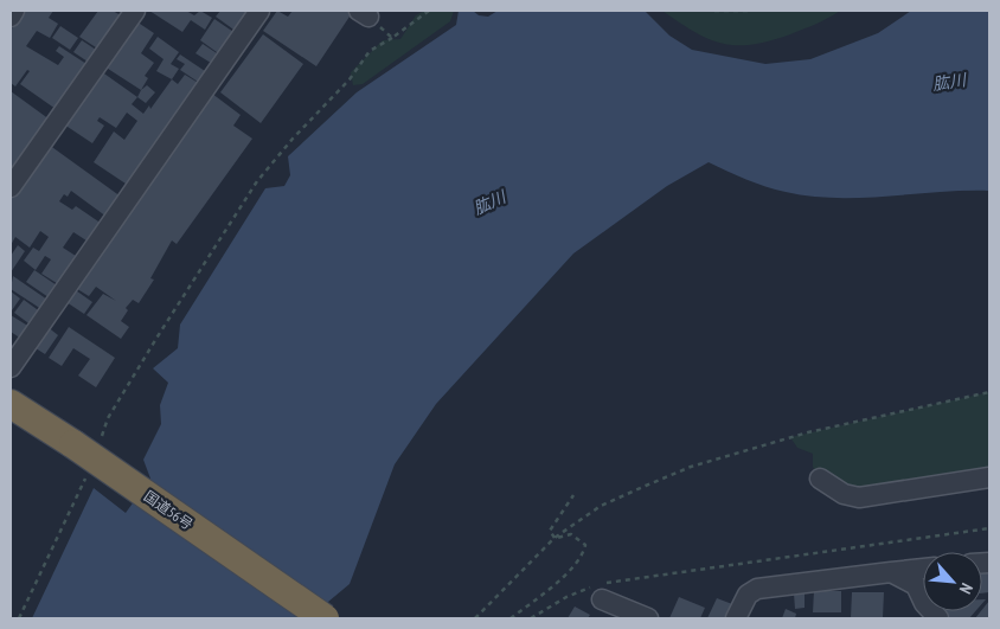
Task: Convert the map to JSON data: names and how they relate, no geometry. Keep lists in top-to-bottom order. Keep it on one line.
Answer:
{"streets":{"highway":["国道56号"]},"water":["肱川"],"north":"bottom right"}
